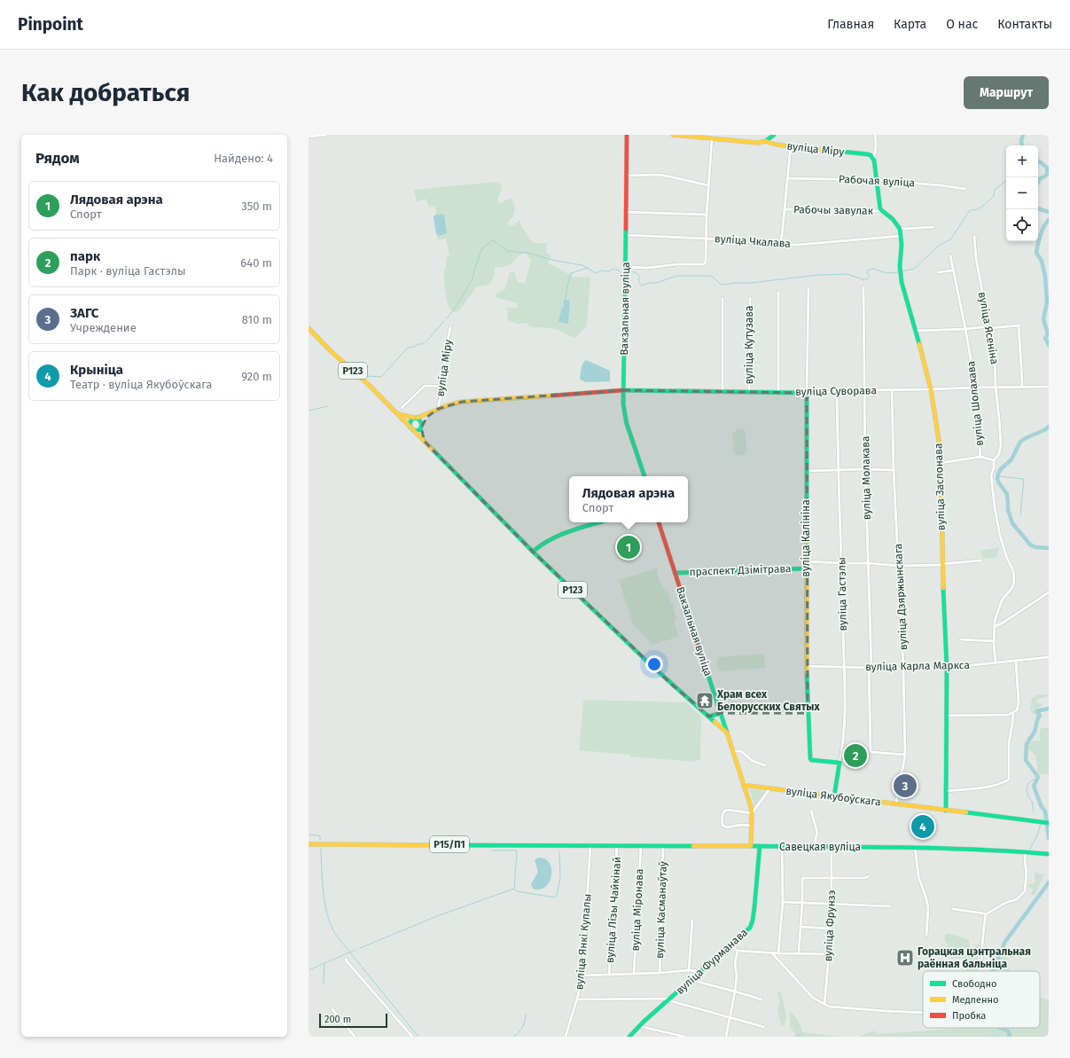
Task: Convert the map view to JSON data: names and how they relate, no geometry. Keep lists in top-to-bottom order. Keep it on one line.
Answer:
{"streets":{"main road":["вуліца Міру","Вакзальная вуліца","Р123","вуліца Суворава","вуліца Заслонава","вуліца Калініна","праспект Дзімітрава","вуліца Гастэлы","вуліца Якубоўскага","Р15/П1","Савецкая вуліца","вуліца Фурманава"],"street":["Рабочая вуліца","Рабочы завулак","вуліца Чкалава","вуліца Ясеніна","вуліца Кутузава","вуліца Шолахава","вуліца Молакава","вуліца Дзяржынскага","вуліца Карла Маркса","вуліца Лізы Чайкінай","вуліца Міронава","вуліца Касманаўтаў","вуліца Фрунзэ","вуліца Янкі Купалы"]},"crossings":[["вуліца Міру","вуліца Суворава"],["Рабочы завулак","вуліца Заслонава"],["вуліца Чкалава","Вакзальная вуліца"],["вуліца Чкалава","вуліца Заслонава"],["Вакзальная вуліца","Р123"],["Вакзальная вуліца","вуліца Суворава"],["Вакзальная вуліца","праспект Дзімітрава"],["Вакзальная вуліца","вуліца Якубоўскага"],["Вакзальная вуліца","Савецкая вуліца"],["вуліца Ясеніна","вуліца Суворава"],["вуліца Ясеніна","вуліца Шолахава"],["вуліца Кутузава","вуліца Суворава"],["Р123","вуліца Суворава"],["вуліца Суворава","вуліца Шолахава"],["вуліца Суворава","вуліца Молакава"],["вуліца Суворава","вуліца Заслонава"],["вуліца Суворава","вуліца Калініна"],["вуліца Суворава","вуліца Гастэлы"],["вуліца Суворава","вуліца Дзяржынскага"],["вуліца Молакава","вуліца Дзяржынскага"],["вуліца Молакава","вуліца Карла Маркса"],["вуліца Заслонава","вуліца Карла Маркса"],["вуліца Заслонава","вуліца Якубоўскага"],["вуліца Калініна","праспект Дзімітрава"],["вуліца Калініна","вуліца Гастэлы"],["вуліца Калініна","вуліца Карла Маркса"],["вуліца Гастэлы","вуліца Карла Маркса"],["вуліца Гастэлы","вуліца Якубоўскага"],["вуліца Дзяржынскага","вуліца Карла Маркса"],["вуліца Дзяржынскага","вуліца Якубоўскага"],["Р15/П1","Савецкая вуліца"],["Р15/П1","вуліца Янкі Купалы"],["Савецкая вуліца","вуліца Лізы Чайкінай"],["Савецкая вуліца","вуліца Міронава"],["Савецкая вуліца","вуліца Касманаўтаў"],["Савецкая вуліца","вуліца Фрунзэ"],["Савецкая вуліца","вуліца Янкі Купалы"],["Савецкая вуліца","вуліца Фурманава"]],"places":{"temple":["Храм всех Белорусских Святых"],"hospital":["Горацкая цэнтральная раённая бальніца"]},"legend":["Свободно","Медленно","Пробка"],"scale_bar":"200 m","page":{"header":"Pinpoint","nav":["Главная","Карта","О нас","Контакты"],"buttons":"Маршрут","title":"Как добраться","heading":["Рядом","Найдено: 4"],"map_buttons":["+","−"],"list":[{"mark":"1","name":"Лядовая арэна","note":"Спорт","value":"350 m"},{"mark":"2","name":"парк","note":"Парк · вуліца Гастэлы","value":"640 m"},{"mark":"3","name":"ЗАГС","note":"Учреждение","value":"810 m"},{"mark":"4","name":"Крыніца","note":"Театр · вуліца Якубоўскага","value":"920 m"}],"popup":["Лядовая арэна","Спорт"],"pins":["1","2","3","4"],"scale":"200 m"}}
